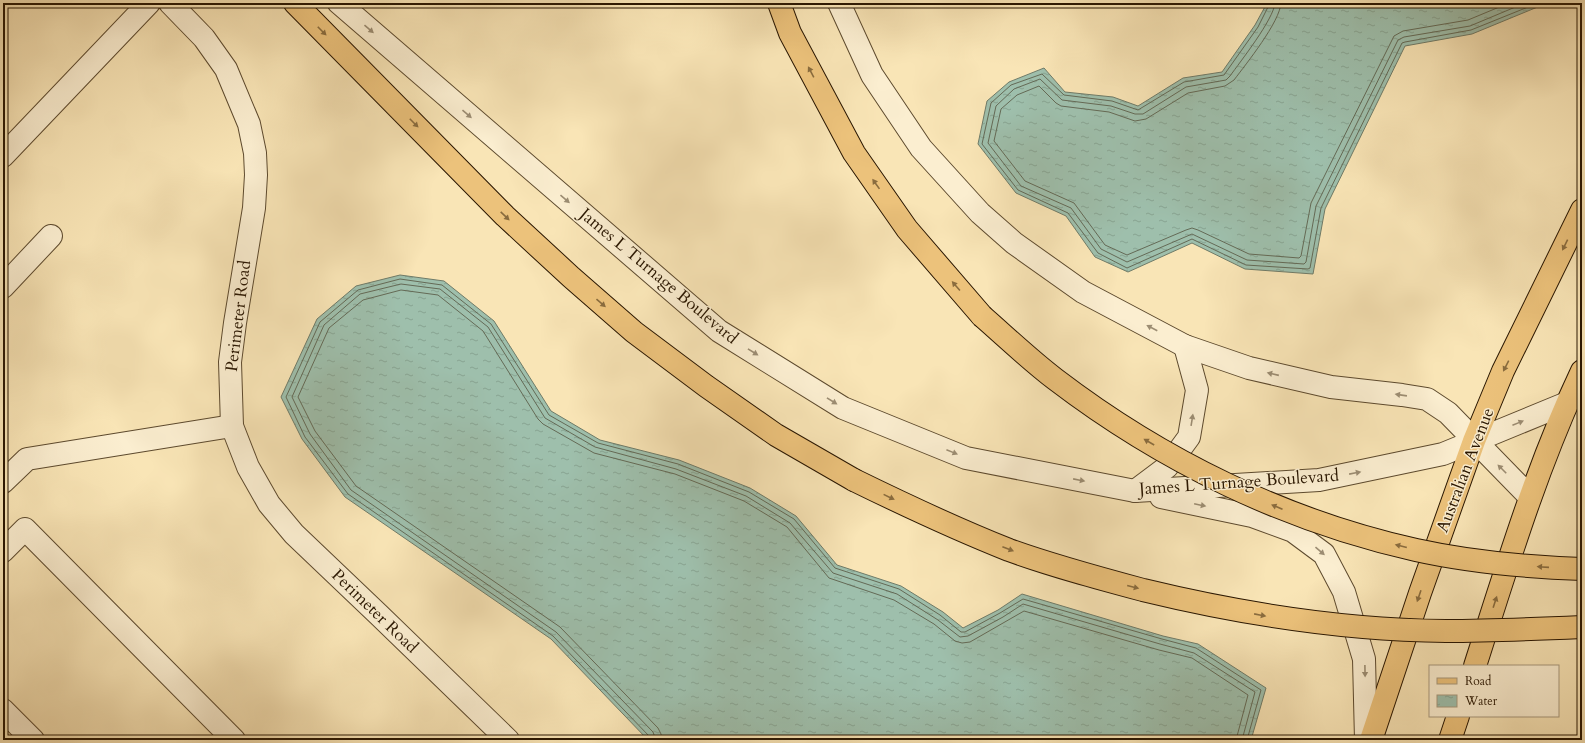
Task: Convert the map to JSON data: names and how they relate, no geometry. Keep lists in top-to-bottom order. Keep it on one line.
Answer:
{"streets":{"main road":["Australian Avenue"],"street":["James L Turnage Boulevard","Perimeter Road"]},"crossings":[["James L Turnage Boulevard","Australian Avenue"]],"one_way":["James L Turnage Boulevard"],"legend":["Road","Water"]}
